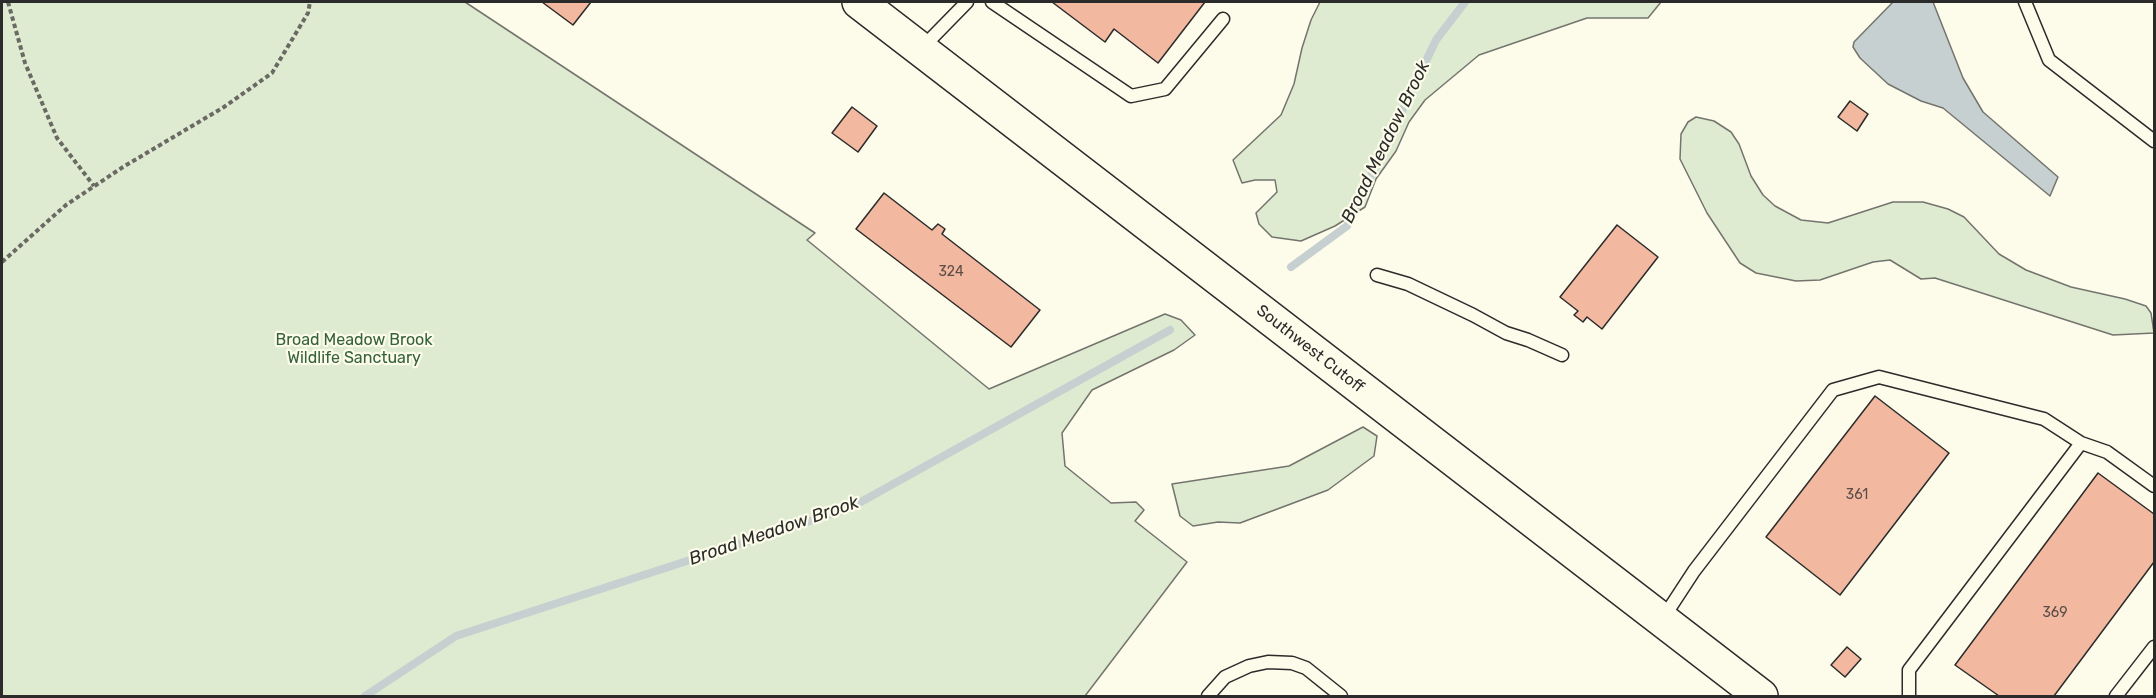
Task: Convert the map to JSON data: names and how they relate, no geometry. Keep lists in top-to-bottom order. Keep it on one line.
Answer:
{"streets":{"main road":["Southwest Cutoff"]},"water":["Broad Meadow Brook"],"parks":["Broad Meadow Brook Wildlife Sanctuary"],"house_numbers":["324","361","369"]}
